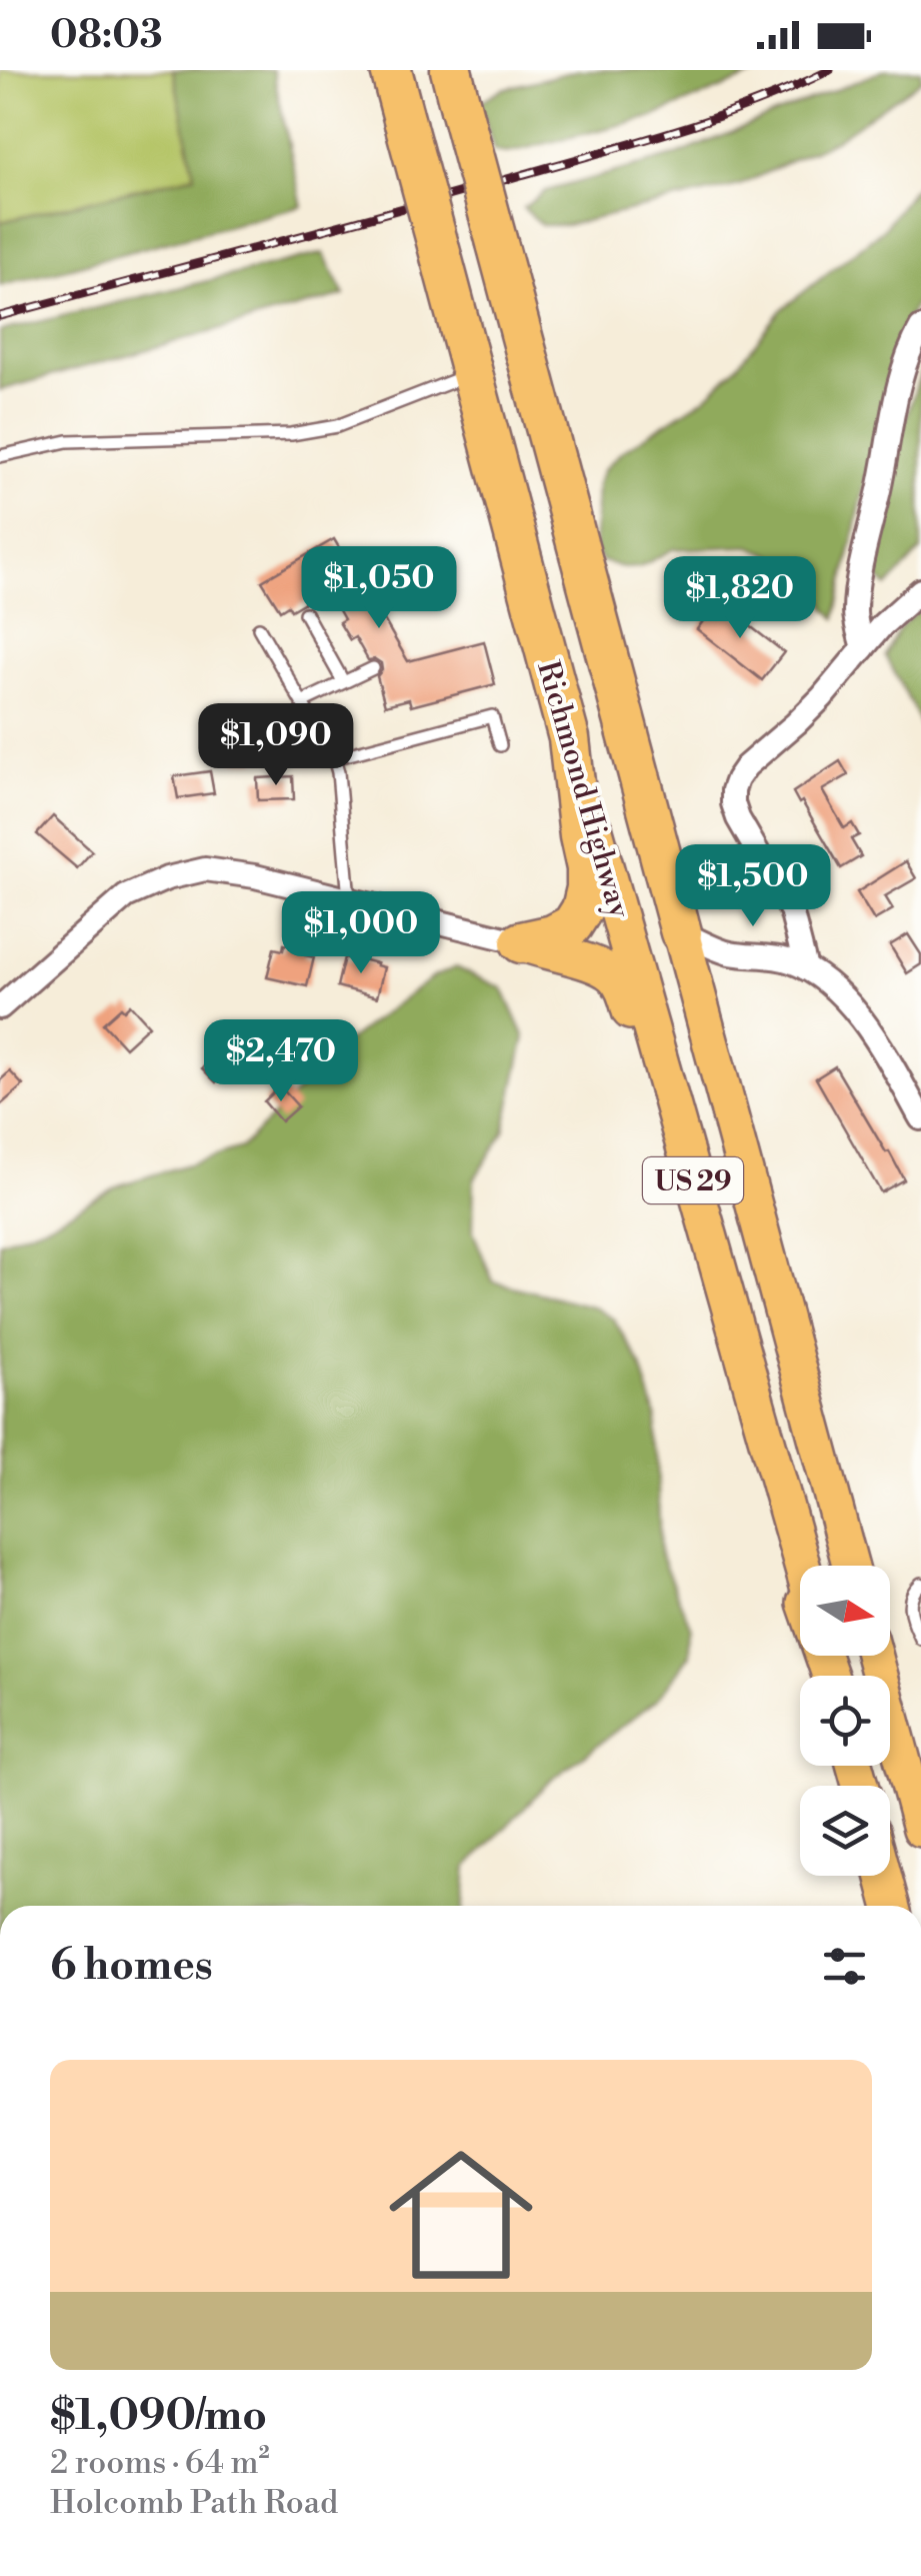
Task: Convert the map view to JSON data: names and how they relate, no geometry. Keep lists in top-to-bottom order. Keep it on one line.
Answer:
{"streets":{"highway":["Richmond Highway","US 29"]},"north":"right","page":{"status":"08:03","price":["$1,050","$1,820","$1,090","$1,500","$1,000","$2,470"],"heading":"6 homes","list":[{"name":"$1,090/mo","note":"2 rooms · 64 m² · Holcomb Path Road"}]}}
